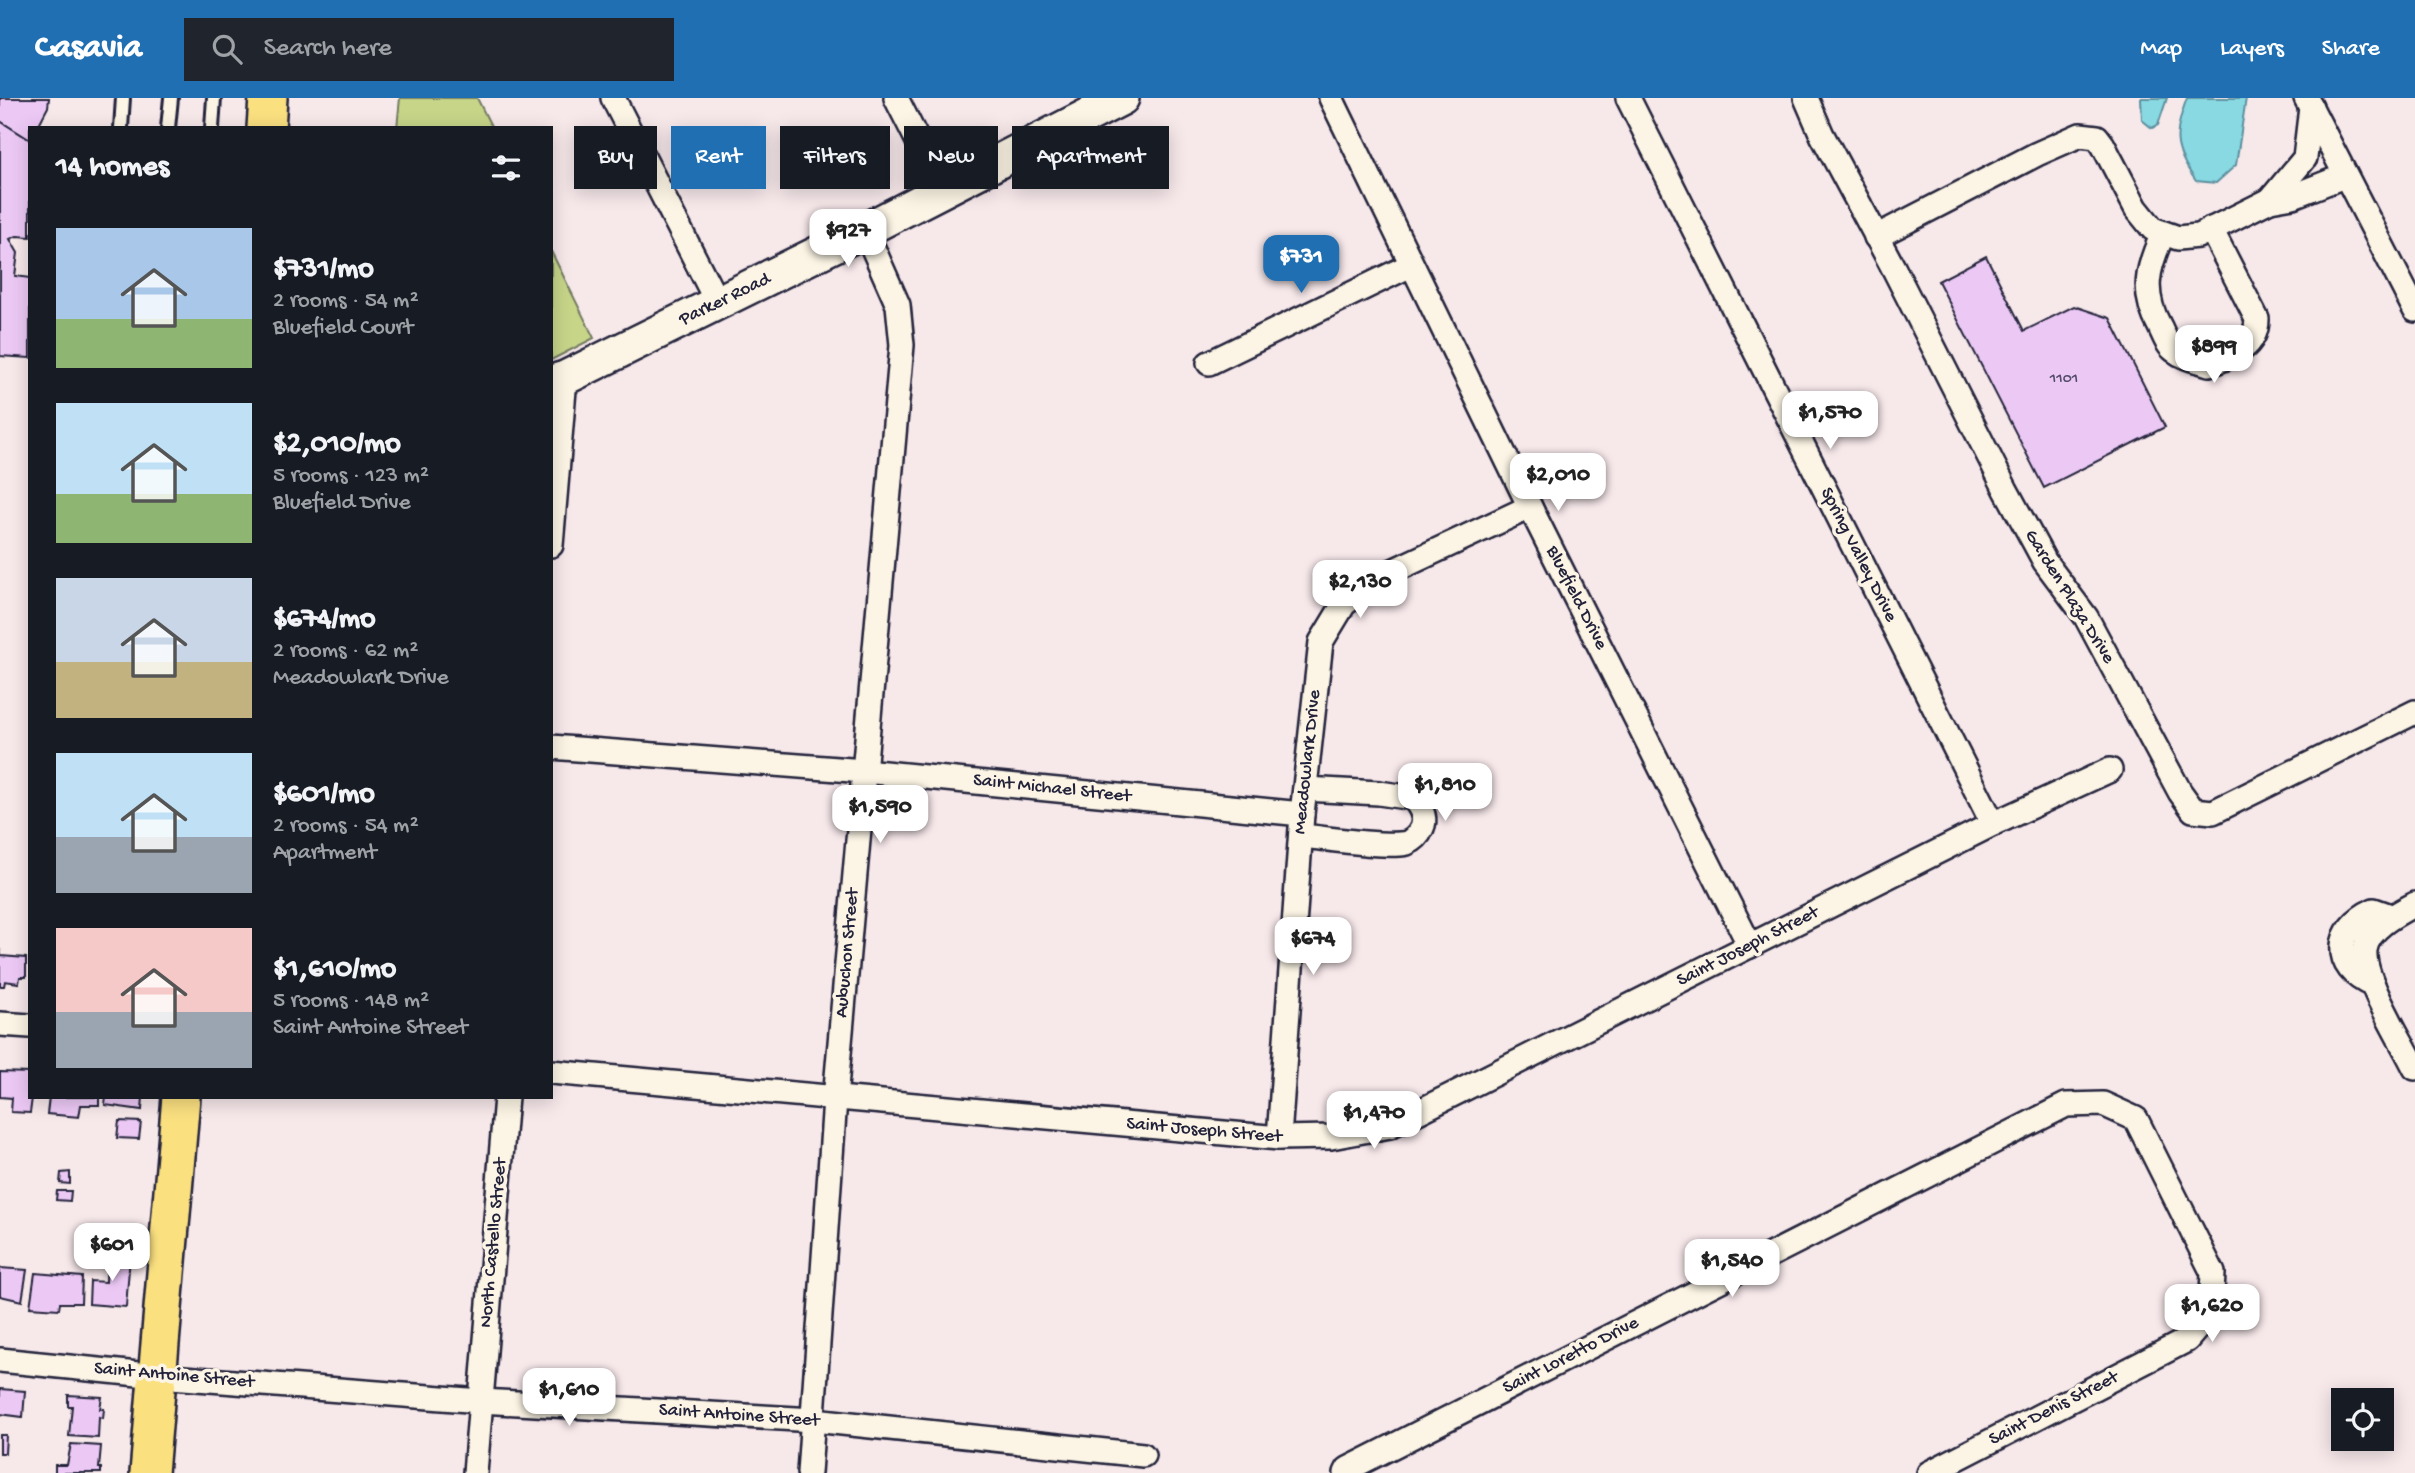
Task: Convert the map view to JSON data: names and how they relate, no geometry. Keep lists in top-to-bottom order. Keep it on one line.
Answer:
{"streets":{"main road":["Parker Road"],"street":["Spring Valley Drive","Garden Plaza Drive","Bluefield Drive","Meadowlark Drive","Saint Michael Street","Saint Joseph Street","Aubuchon Street","North Castello Street","Saint Loretto Drive","Saint Antoine Street","Saint Denis Street"]},"crossings":[["Parker Road","Aubuchon Street"],["Spring Valley Drive","Saint Joseph Street"],["Bluefield Drive","Meadowlark Drive"],["Bluefield Drive","Saint Joseph Street"],["Meadowlark Drive","Saint Michael Street"],["Meadowlark Drive","Saint Joseph Street"],["Saint Michael Street","Aubuchon Street"],["Saint Joseph Street","Aubuchon Street"],["Aubuchon Street","Saint Antoine Street"],["North Castello Street","Saint Antoine Street"],["Saint Loretto Drive","Saint Denis Street"]],"house_numbers":["1101"],"page":{"header":"Casavia","search":"Search here","nav":["Map","Layers","Share"],"chip":["Buy","Rent","Filters","New","Apartment"],"heading":"14 homes","price":["$927","$731","$899","$1,570","$2,010","$2,130","$1,810","$1,590","$674","$1,470","$601","$1,540","$1,620","$1,610"],"list":[{"name":"$731/mo","note":"2 rooms · 54 m² · Bluefield Court"},{"name":"$2,010/mo","note":"5 rooms · 123 m² · Bluefield Drive"},{"name":"$674/mo","note":"2 rooms · 62 m² · Meadowlark Drive"},{"name":"$601/mo","note":"2 rooms · 54 m² · Apartment"},{"name":"$1,610/mo","note":"5 rooms · 148 m² · Saint Antoine Street"}]}}
